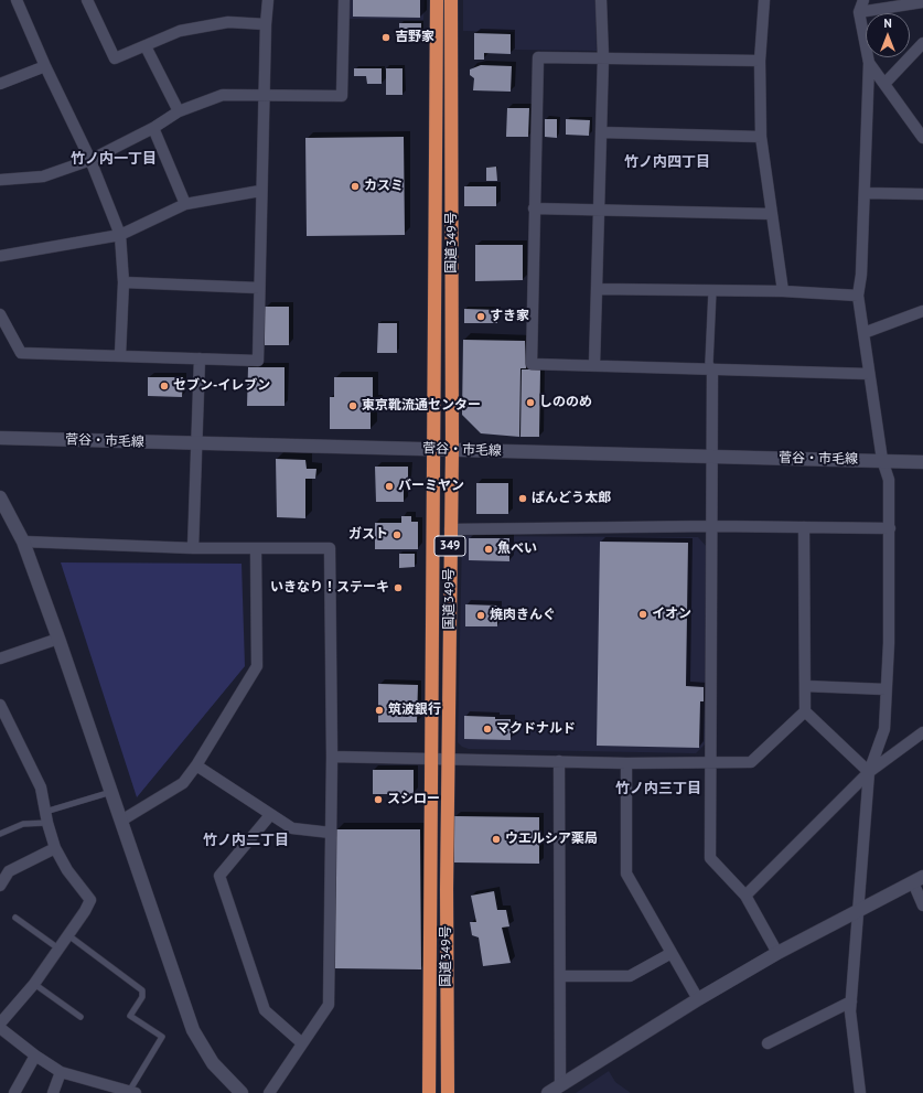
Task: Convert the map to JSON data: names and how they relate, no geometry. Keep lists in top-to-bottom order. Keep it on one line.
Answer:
{"streets":{"highway":["国道349号","349"],"street":["菅谷・市毛線"]},"crossings":[["国道349号","菅谷・市毛線"]],"districts":["竹ノ内一丁目","竹ノ内四丁目","竹ノ内三丁目","竹ノ内二丁目"],"places":["吉野家","カスミ","すき家","セブン-イレブン","しののめ","東京靴流通センター","バーミヤン","ばんどう太郎","ガスト","魚べい","いきなり！ステーキ","イオン","焼肉きんぐ","筑波銀行","マクドナルド","スシロー","ウエルシア薬局"],"north":"top"}
